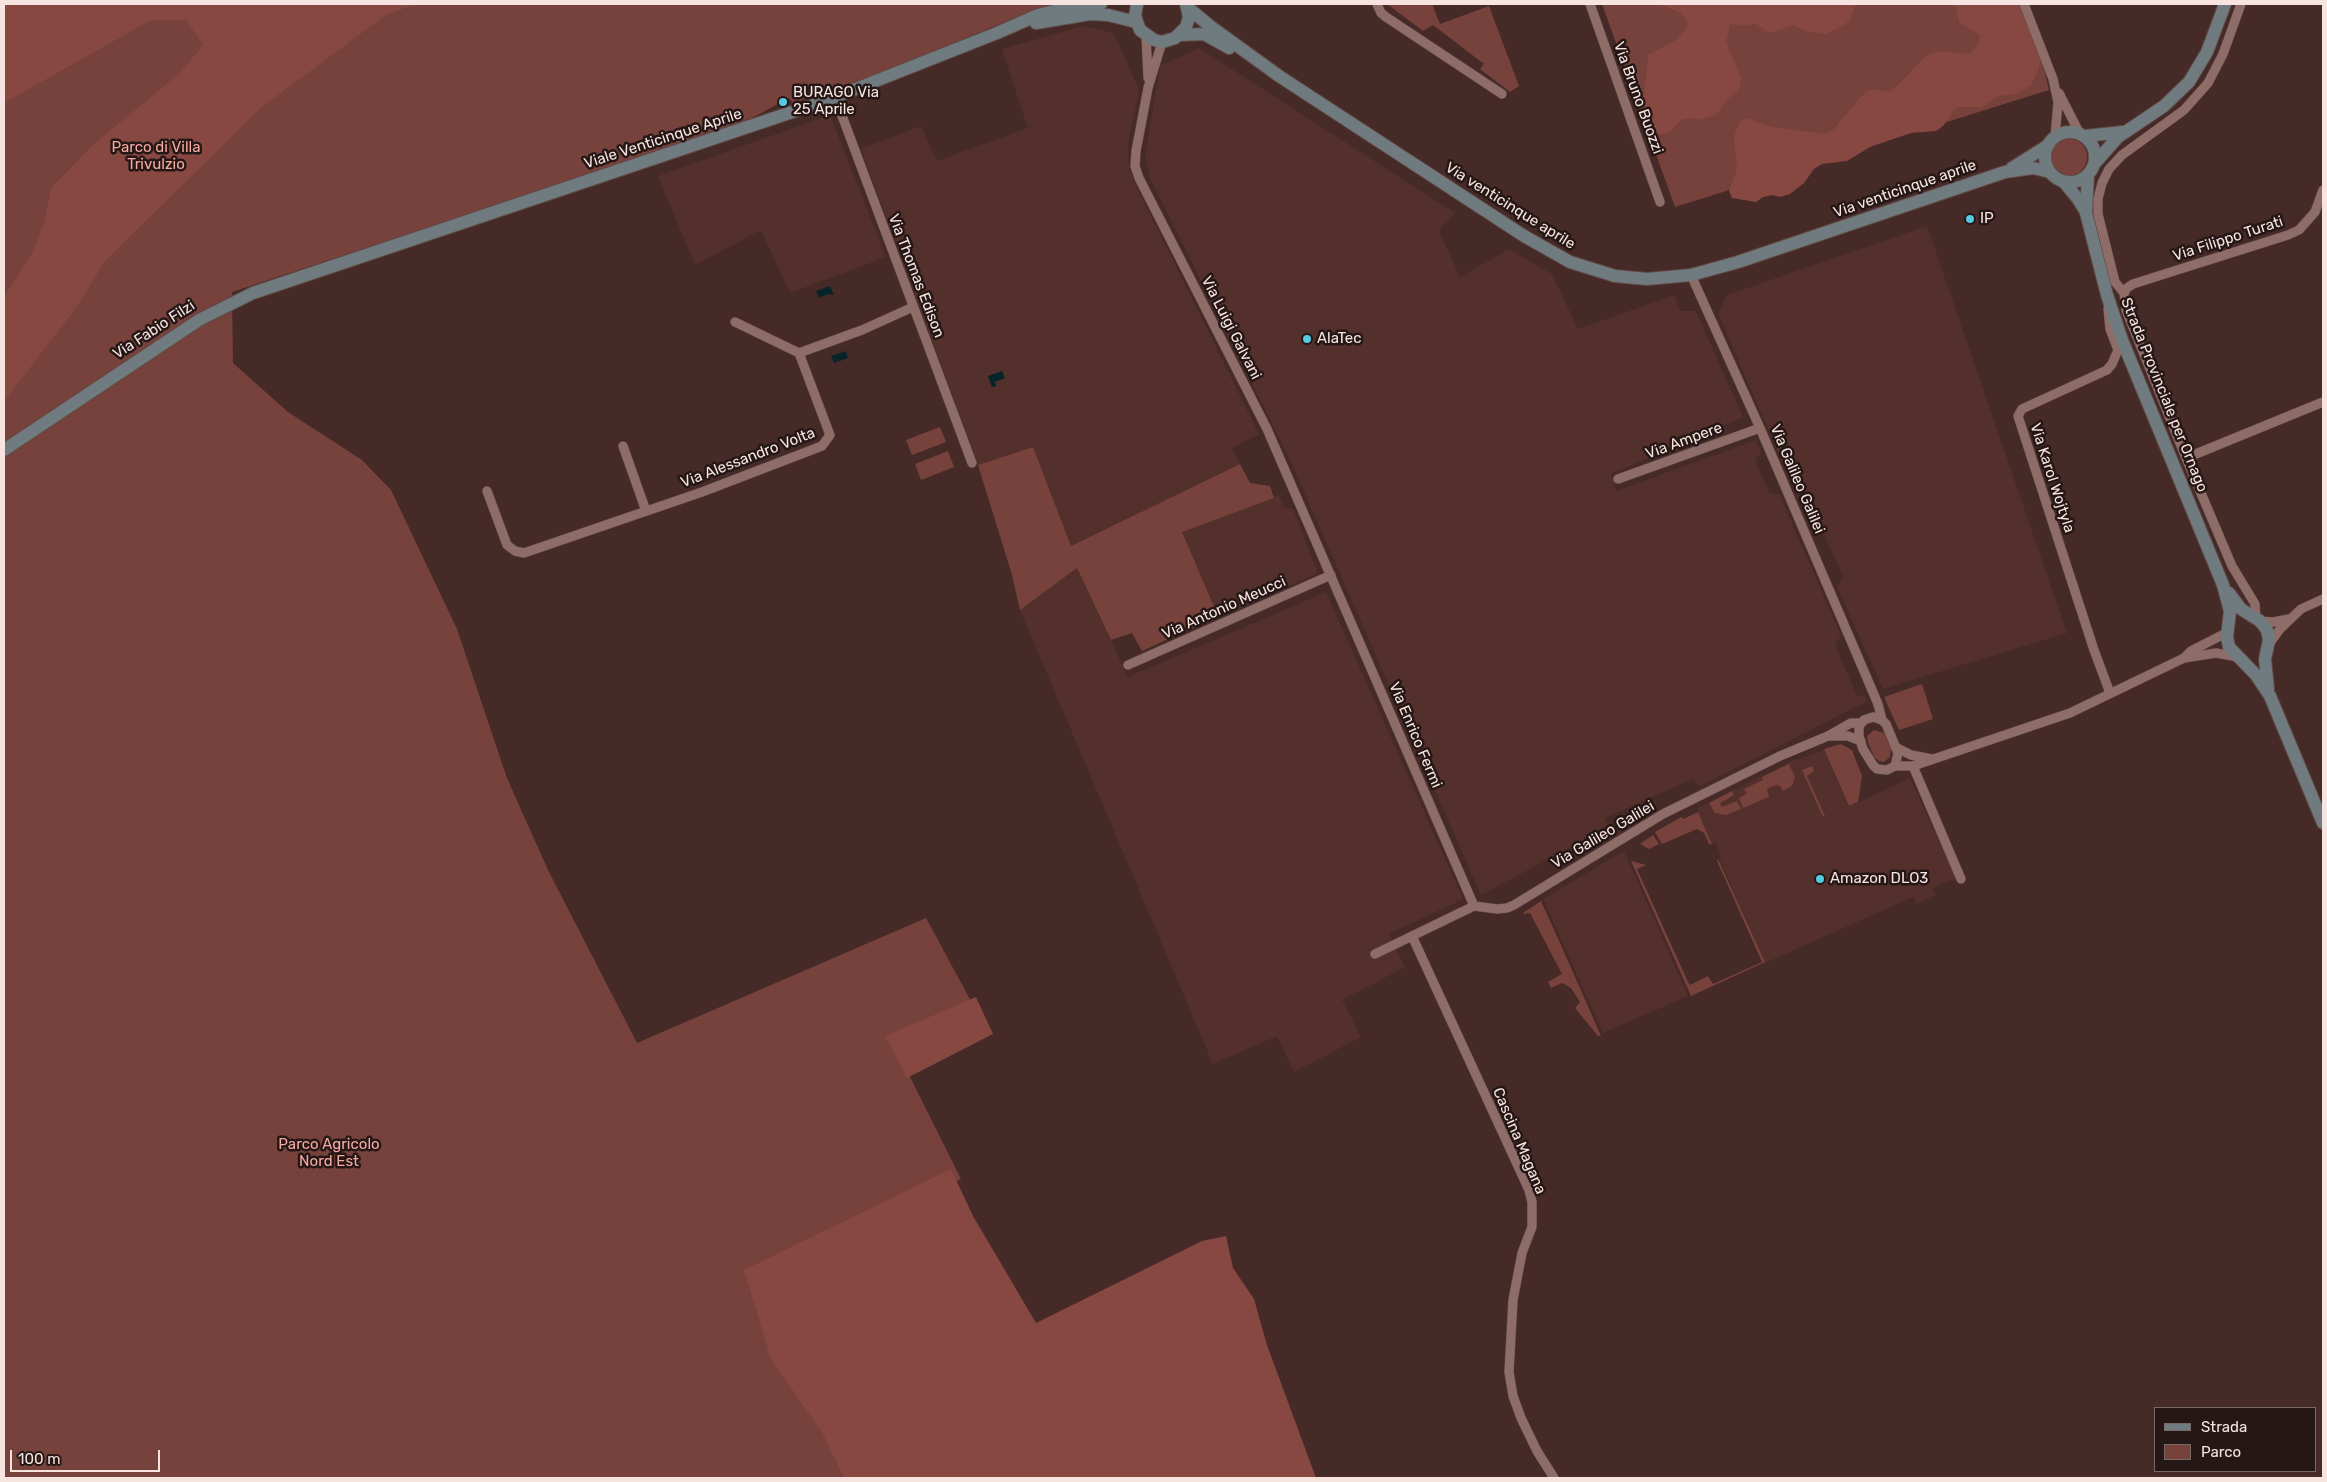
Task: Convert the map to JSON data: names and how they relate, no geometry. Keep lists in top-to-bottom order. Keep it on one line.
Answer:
{"streets":{"street":["Via Bruno Buozzi","Viale Venticinque Aprile","Via venticinque aprile","Via Filippo Turati","Via Thomas Edison","Via Luigi Galvani","Via Fabio Filzi","Strada Provinciale per Ornago","Via Ampere","Via Alessandro Volta","Via Karol Wojtyla","Via Galileo Galilei","Via Antonio Meucci","Via Enrico Fermi","Cascina Magana"]},"crossings":[["Viale Venticinque Aprile","Via Thomas Edison"],["Viale Venticinque Aprile","Via Fabio Filzi"],["Via venticinque aprile","Strada Provinciale per Ornago"],["Via venticinque aprile","Via Galileo Galilei"],["Via Luigi Galvani","Via Antonio Meucci"],["Via Luigi Galvani","Via Enrico Fermi"],["Strada Provinciale per Ornago","Via Karol Wojtyla"],["Via Ampere","Via Galileo Galilei"],["Via Galileo Galilei","Via Enrico Fermi"],["Via Antonio Meucci","Via Enrico Fermi"]],"parks":["Parco di Villa Trivulzio","Parco Agricolo Nord Est"],"places":["BURAGO Via 25 Aprile","IP","AlaTec","Amazon DLO3"],"legend":["Strada","Parco"],"scale_bar":"100 m"}
